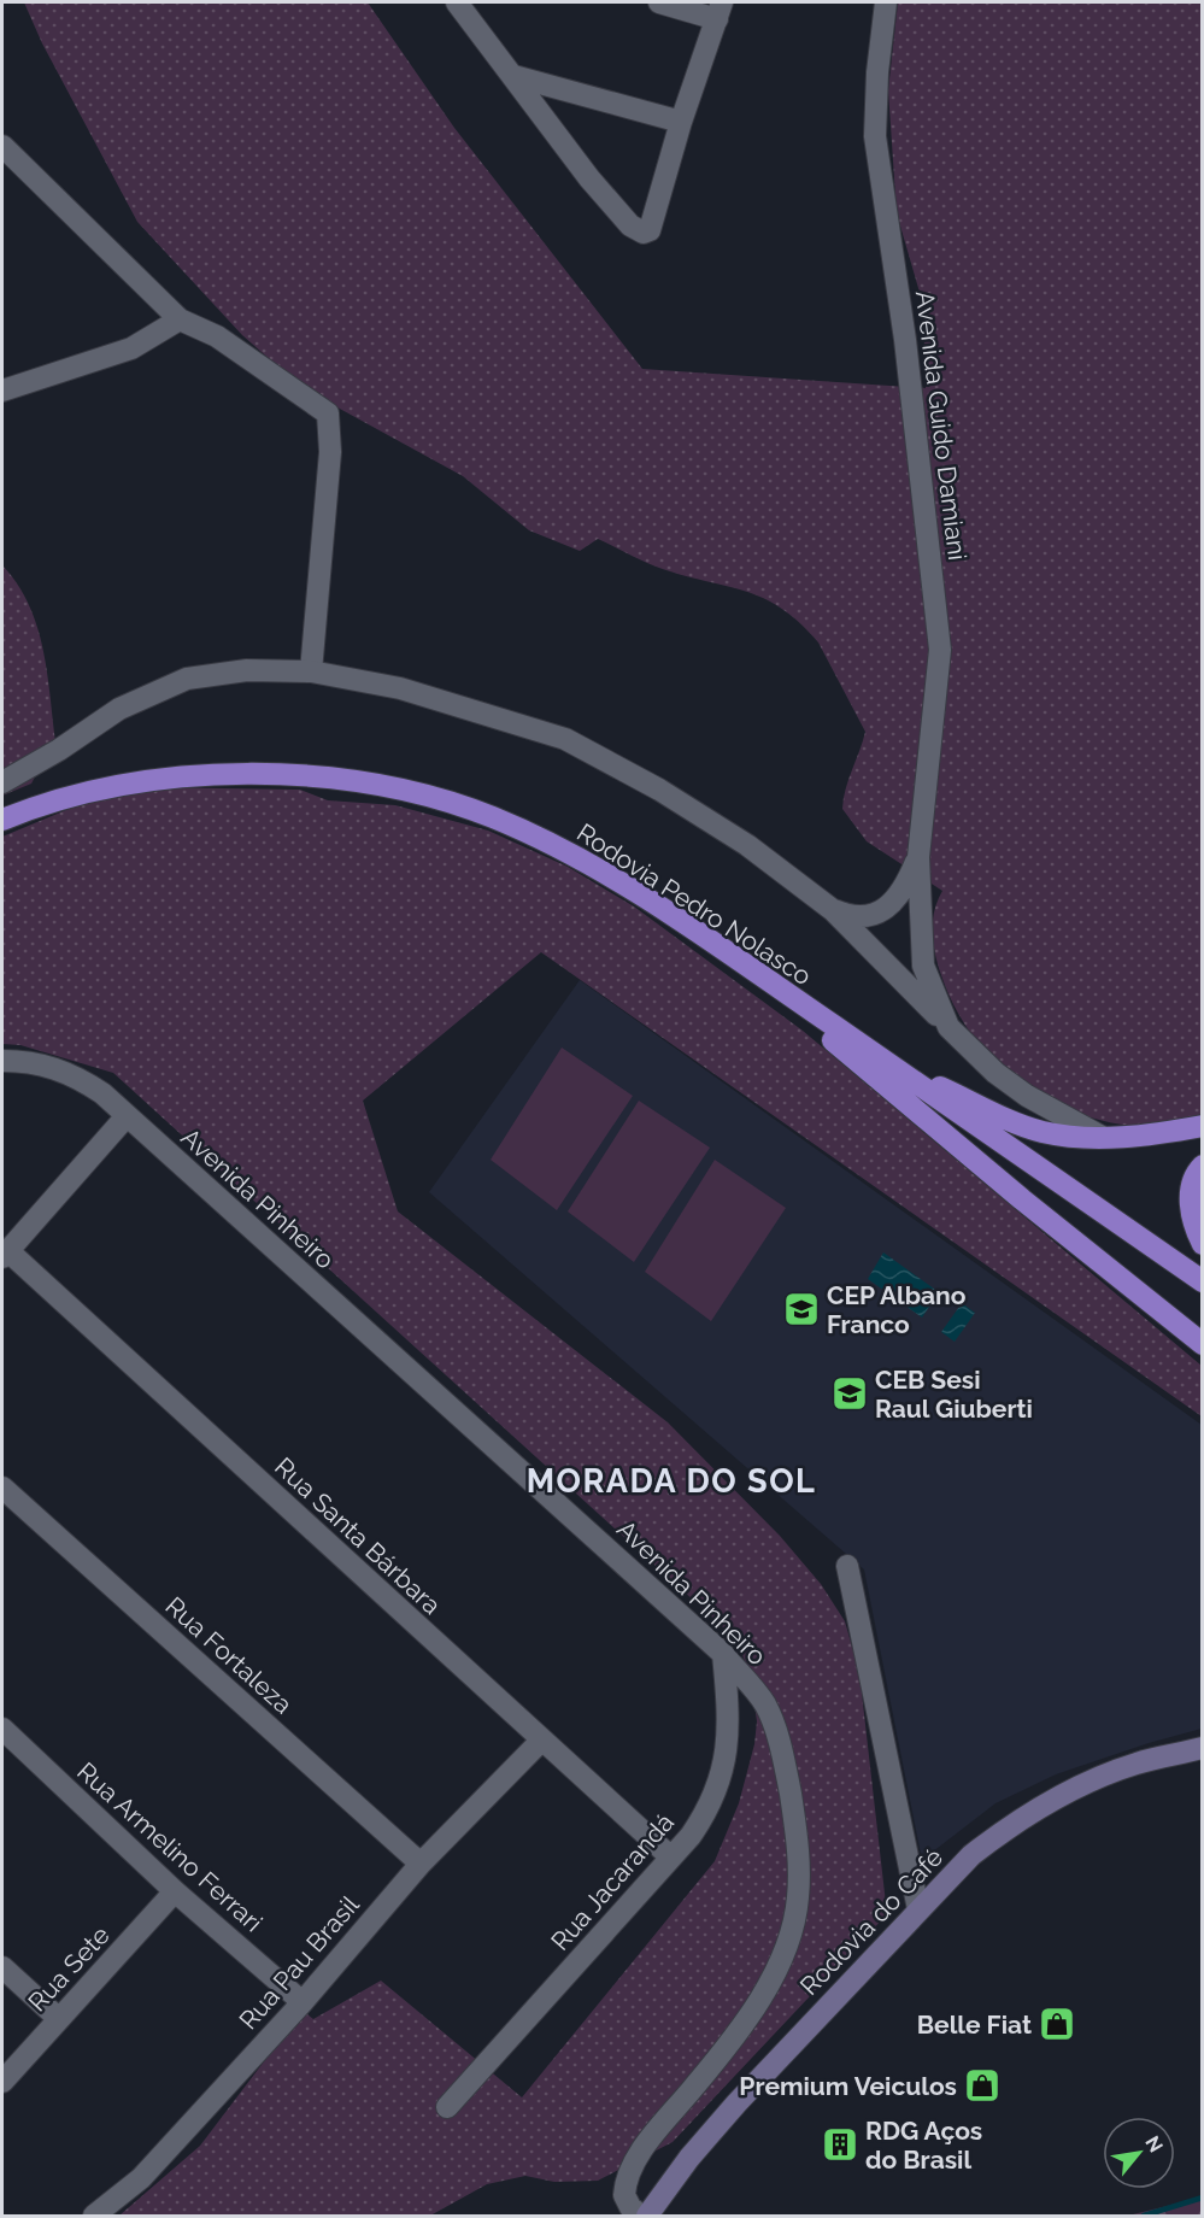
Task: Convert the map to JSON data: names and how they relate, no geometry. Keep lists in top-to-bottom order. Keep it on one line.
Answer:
{"streets":{"highway":["Rodovia Pedro Nolasco"],"main road":["Rodovia do Café"],"street":["Avenida Guido Damiani","Avenida Pinheiro","Rua Santa Bárbara","Rua Fortaleza","Rua Armelino Ferrari","Rua Jacarandá","Rua Pau Brasil","Rua Sete"]},"crossings":[["Avenida Pinheiro","Rua Jacarandá"],["Rua Santa Bárbara","Rua Jacarandá"],["Rua Santa Bárbara","Rua Pau Brasil"],["Rua Fortaleza","Rua Pau Brasil"],["Rua Armelino Ferrari","Rua Pau Brasil"],["Rua Armelino Ferrari","Rua Sete"]],"districts":["MORADA DO SOL"],"places":{"school or university":["CEP Albano Franco","CEB Sesi Raul Giuberti"],"shop":["Belle Fiat","Premium Veiculos"],"building":["RDG Aços do Brasil"]},"north":"top right"}
